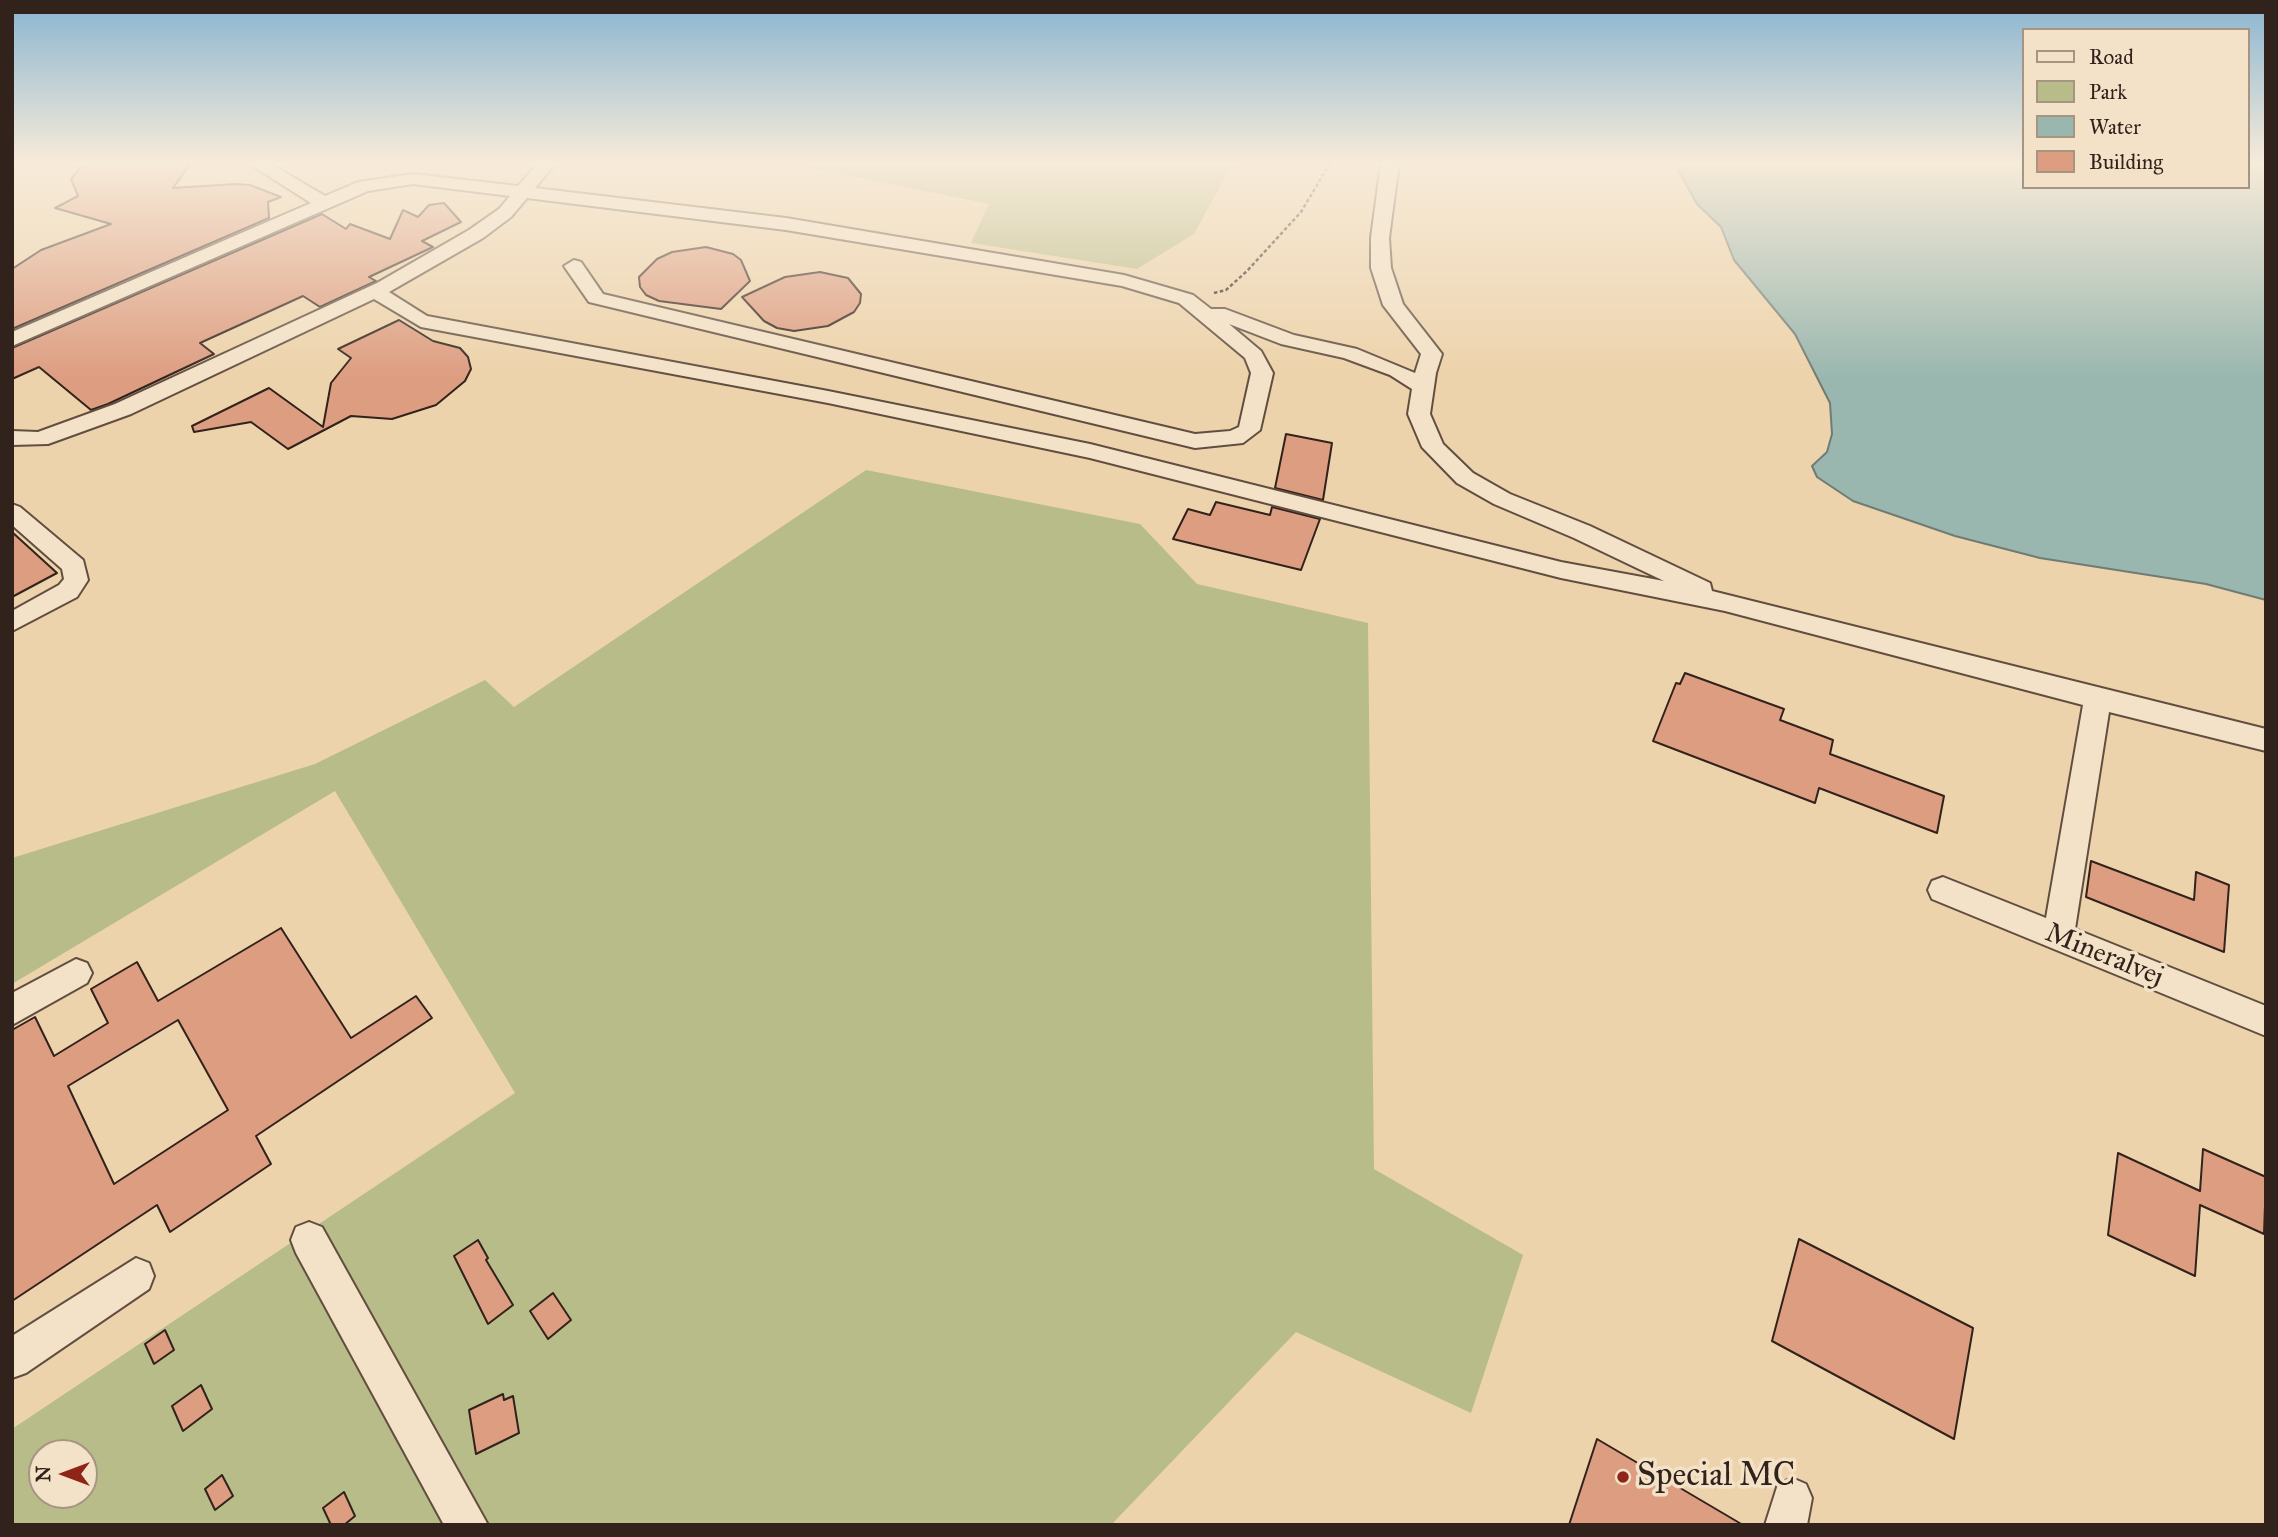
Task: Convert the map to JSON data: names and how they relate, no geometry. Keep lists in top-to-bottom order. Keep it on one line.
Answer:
{"streets":{"street":["Mineralvej"]},"places":["Special MC"],"legend":["Road","Park","Water","Building"],"north":"left"}
